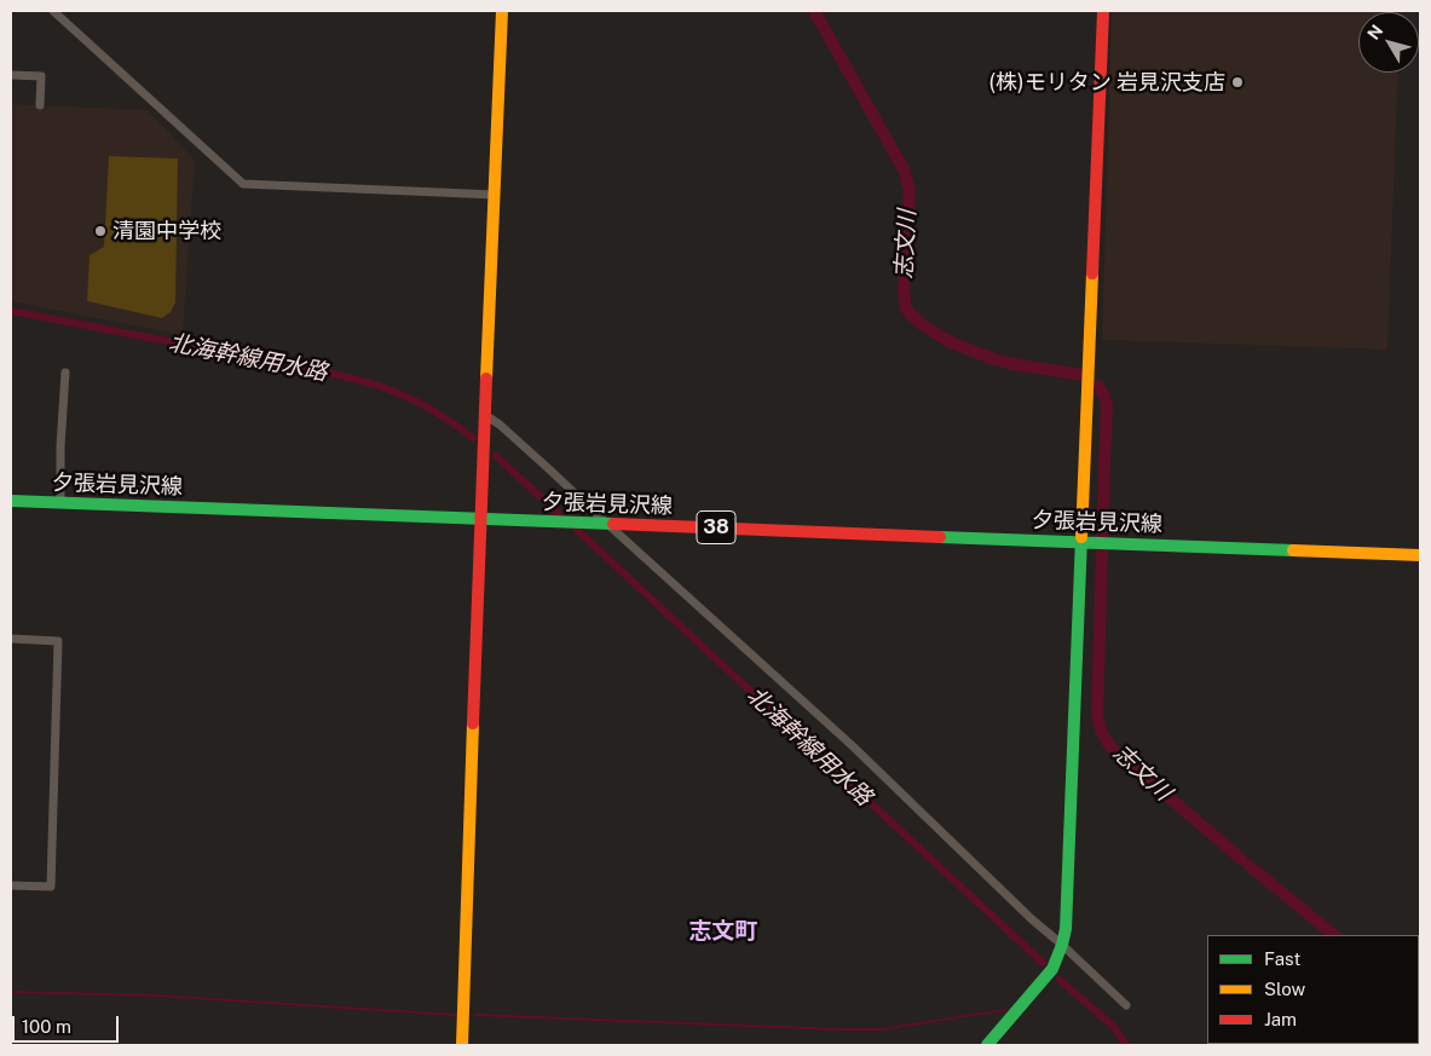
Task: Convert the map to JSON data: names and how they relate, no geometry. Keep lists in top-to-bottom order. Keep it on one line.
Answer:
{"streets":{"street":["夕張岩見沢線","38"]},"districts":["志文町"],"water":["志文川","北海幹線用水路"],"places":["(株)モリタン 岩見沢支店","清園中学校"],"legend":["Fast","Slow","Jam"],"scale_bar":"100 m","north":"top left"}
